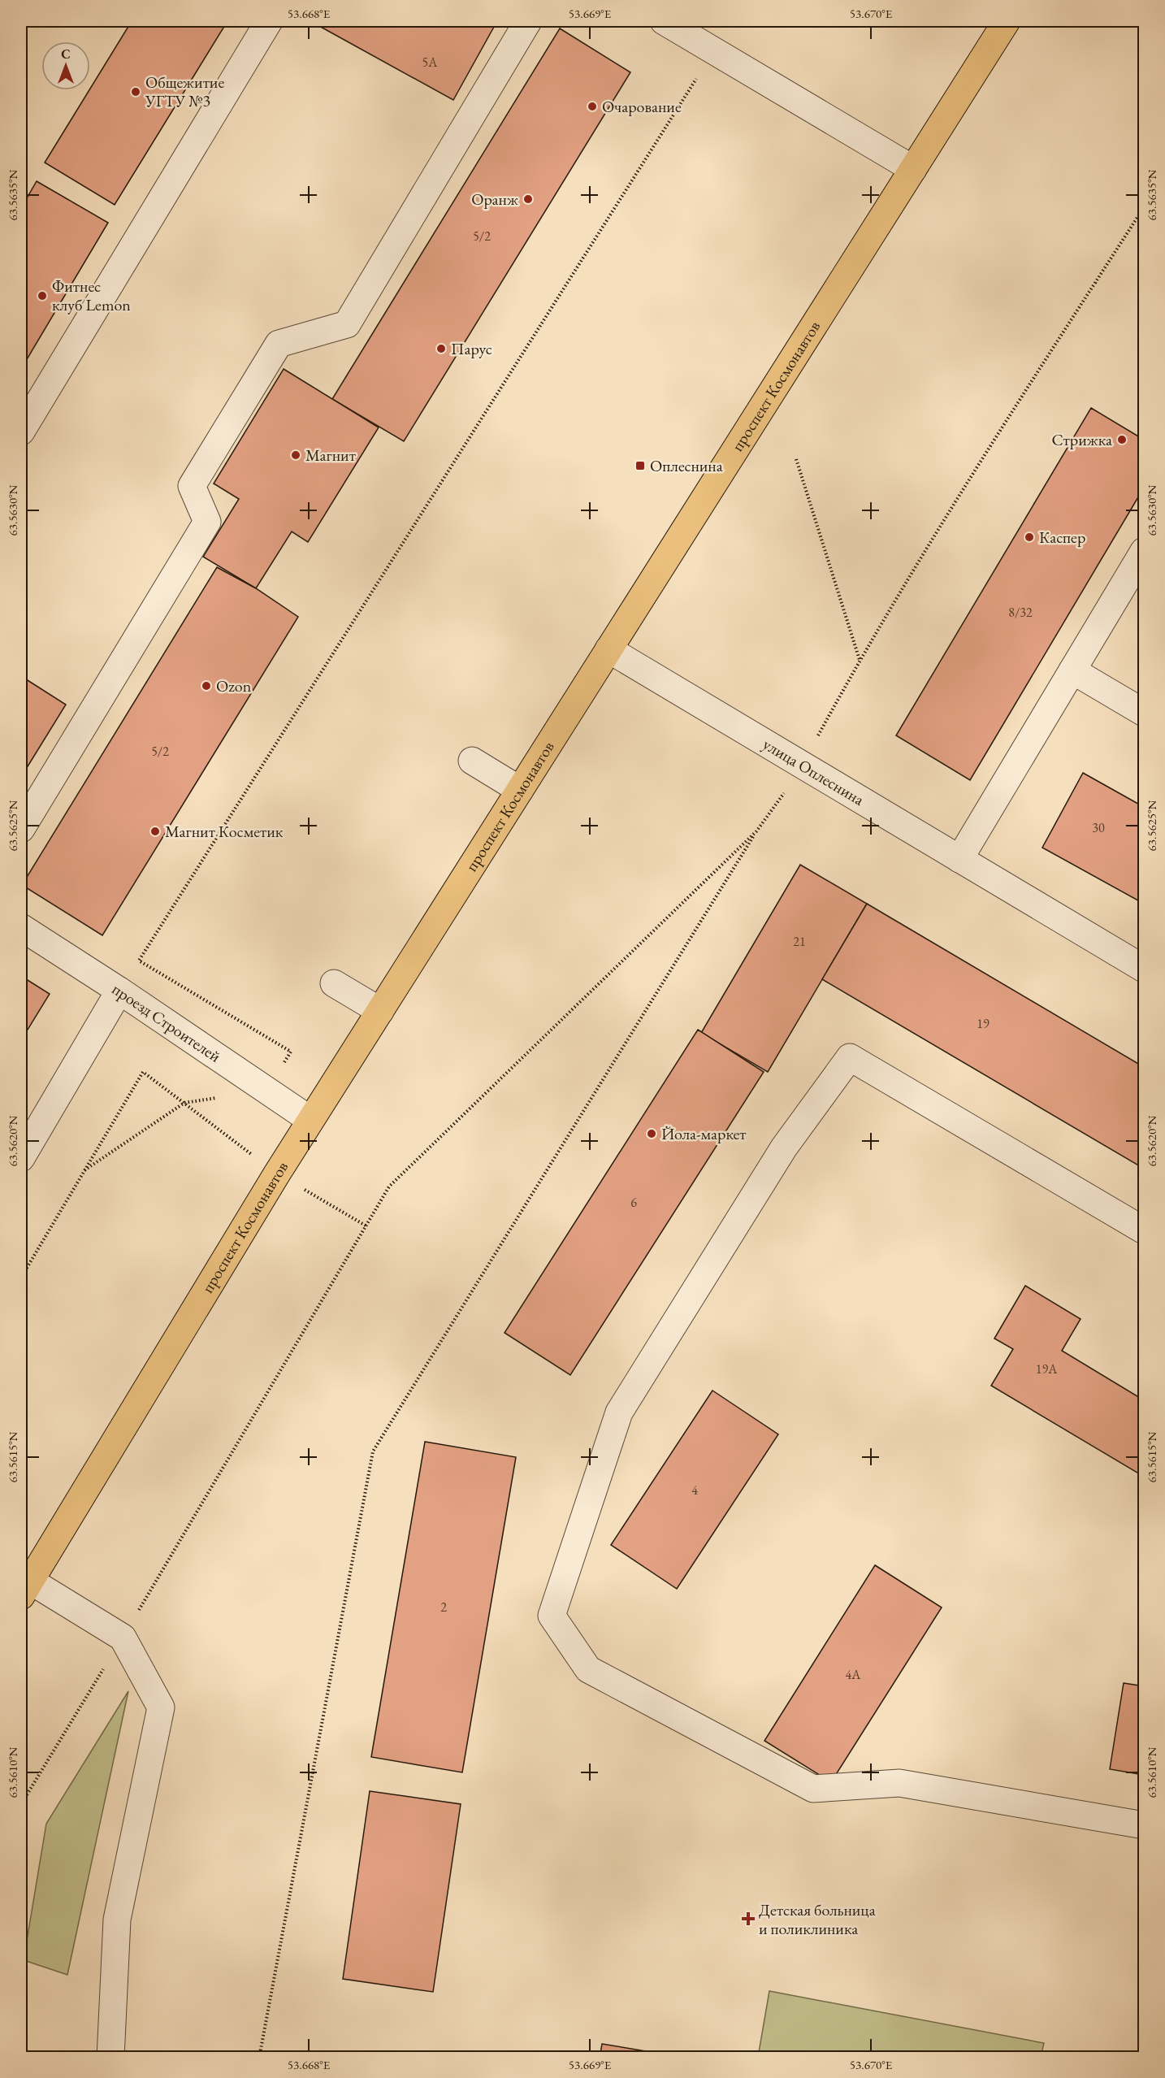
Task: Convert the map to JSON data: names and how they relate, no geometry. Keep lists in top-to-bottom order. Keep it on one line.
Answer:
{"streets":{"main road":["проспект Космонавтов"],"street":["улица Оплеснина","проезд Строителей"]},"crossings":[["проспект Космонавтов","улица Оплеснина"],["проспект Космонавтов","проезд Строителей"]],"places":{"other":["Общежитие УГТУ №3","Очарование","Оранж","Фитнес клуб Lemon","Парус","Стрижка","Магнит","Каспер","Ozon","Магнит Косметик","Йола-маркет"],"transit":["Оплеснина"],"health":["Детская больница и поликлиника"]},"house_numbers":["5А","5/2","8/32","5/2","30","21","19","6","19А","4","2","4А"],"north":"top","coordinates":["53.668°E","53.669°E","53.670°E","63.5635°N","63.5630°N","63.5625°N","63.5620°N","63.5615°N","63.5610°N"]}
